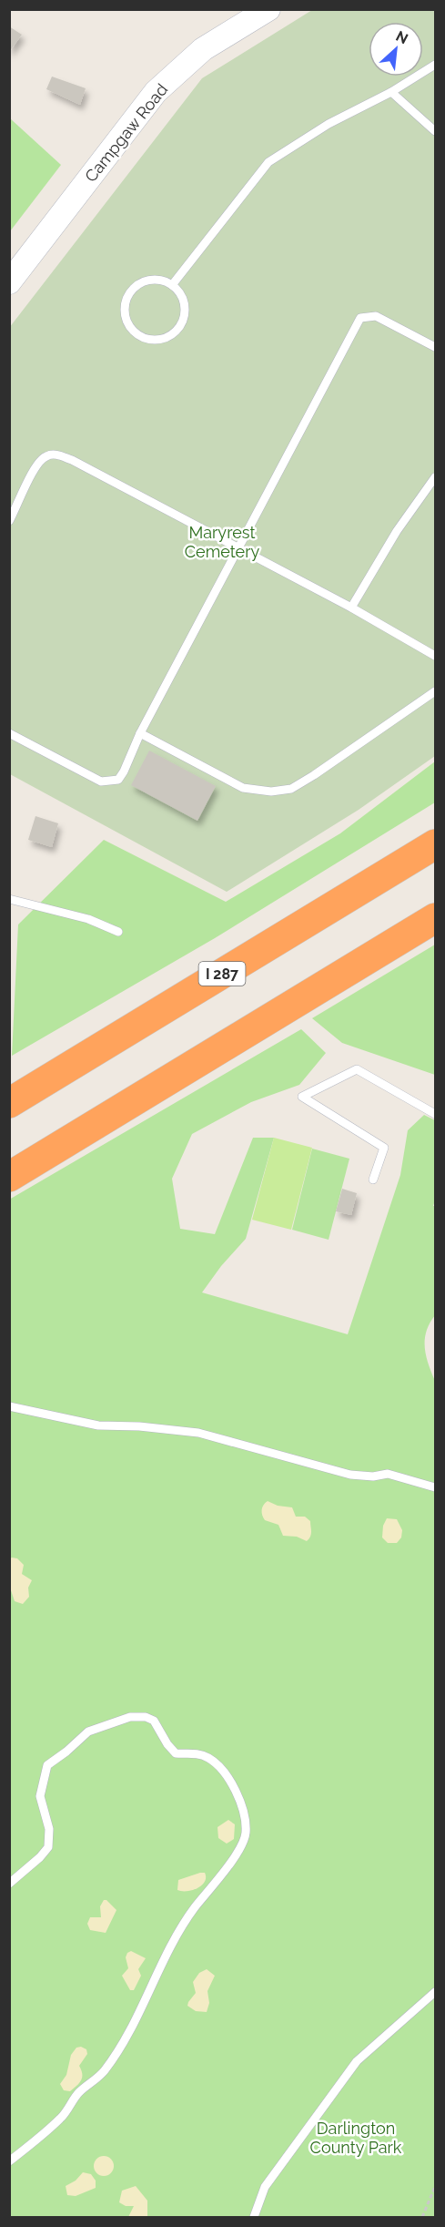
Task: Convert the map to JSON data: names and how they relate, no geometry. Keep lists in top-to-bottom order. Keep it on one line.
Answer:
{"streets":{"highway":["I 287"],"main road":["Campgaw Road"]},"parks":["Maryrest Cemetery","Darlington County Park"],"north":"top right"}
